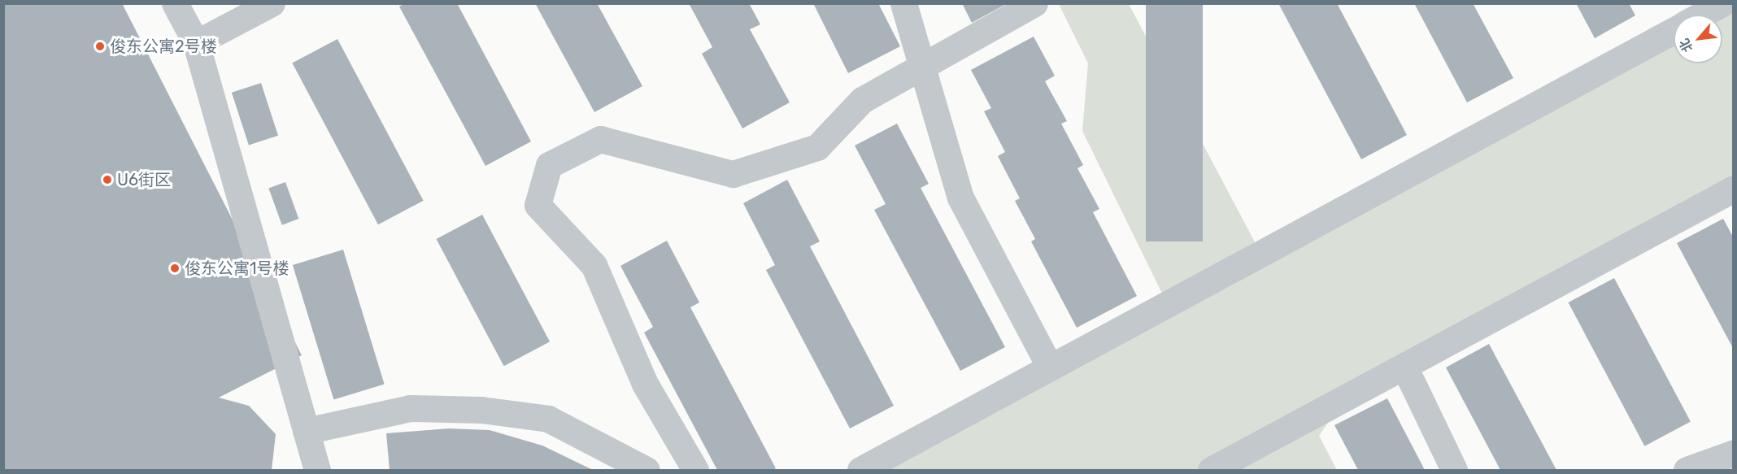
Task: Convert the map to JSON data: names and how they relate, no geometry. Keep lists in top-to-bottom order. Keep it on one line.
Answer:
{"places":["俊东公寓2号楼","U6街区","俊东公寓1号楼"],"north":"bottom left"}
